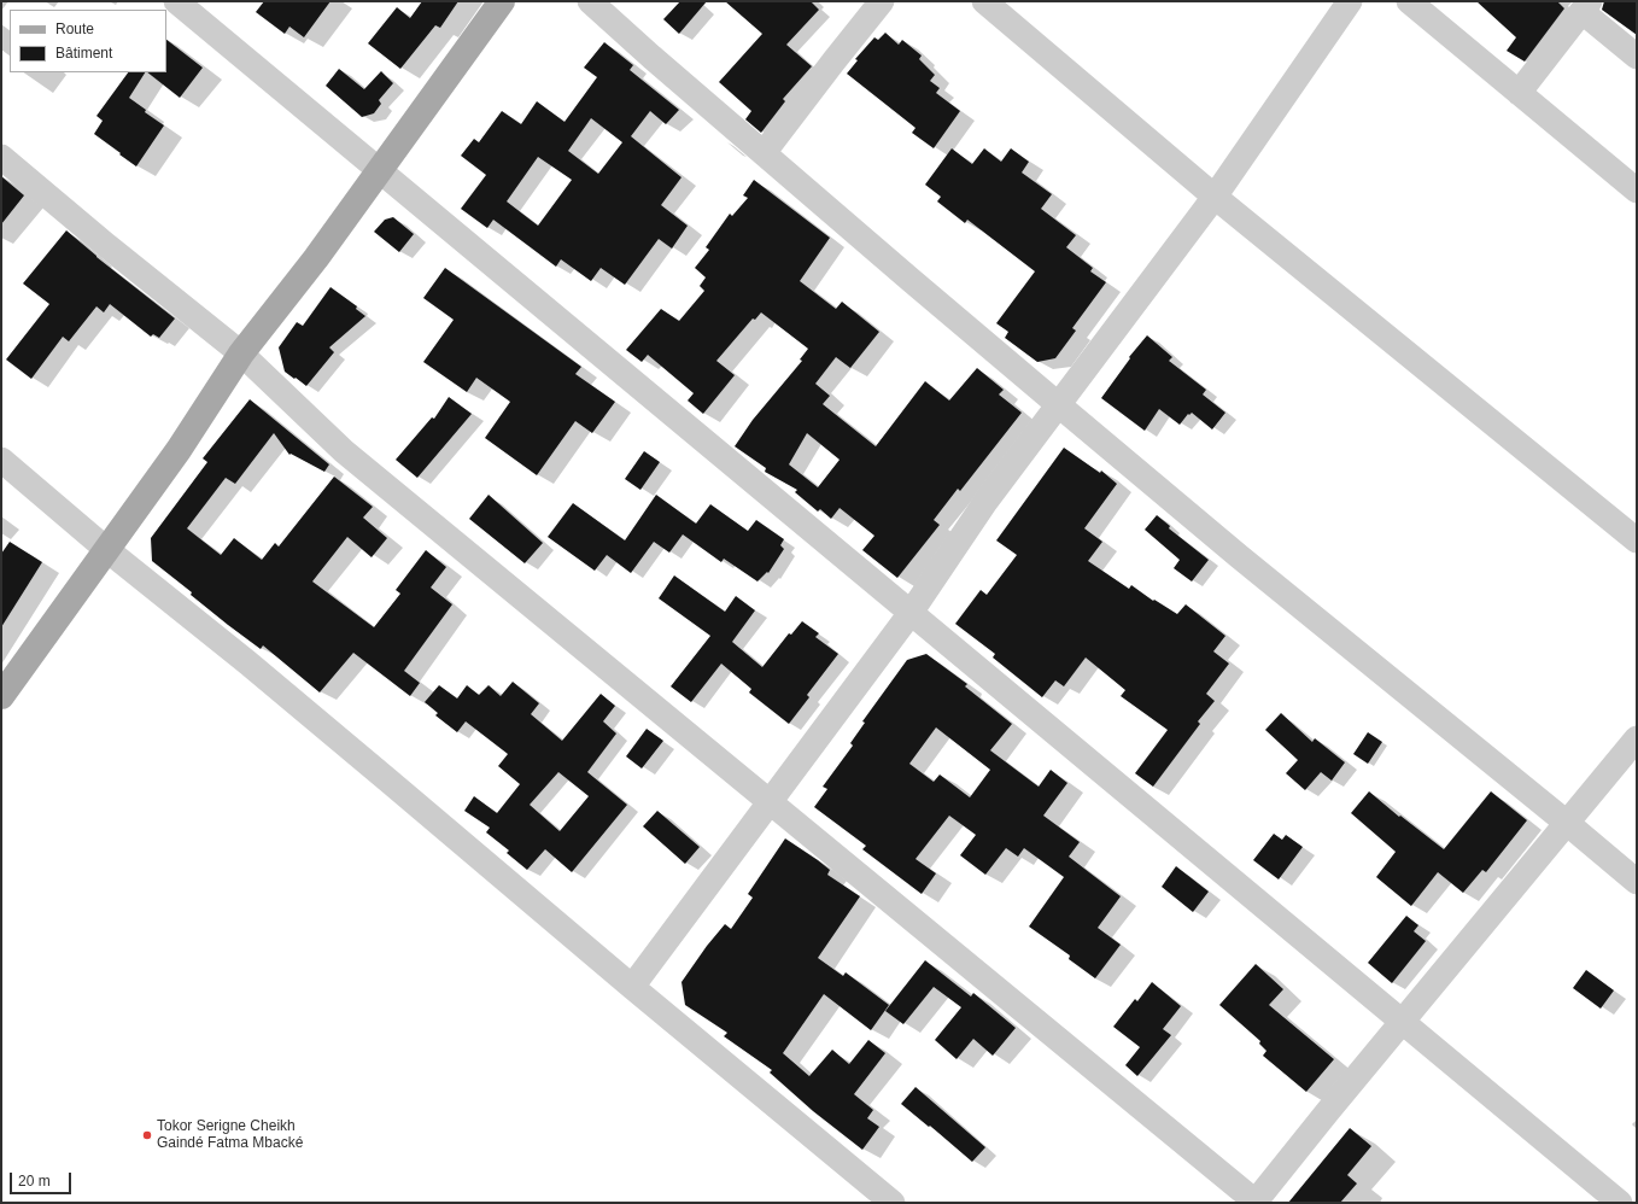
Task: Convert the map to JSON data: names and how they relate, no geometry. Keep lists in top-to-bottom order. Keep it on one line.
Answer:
{"places":["Tokor Serigne Cheikh Gaindé Fatma Mbacké"],"legend":["Route","Bâtiment"],"scale_bar":"20 m"}
